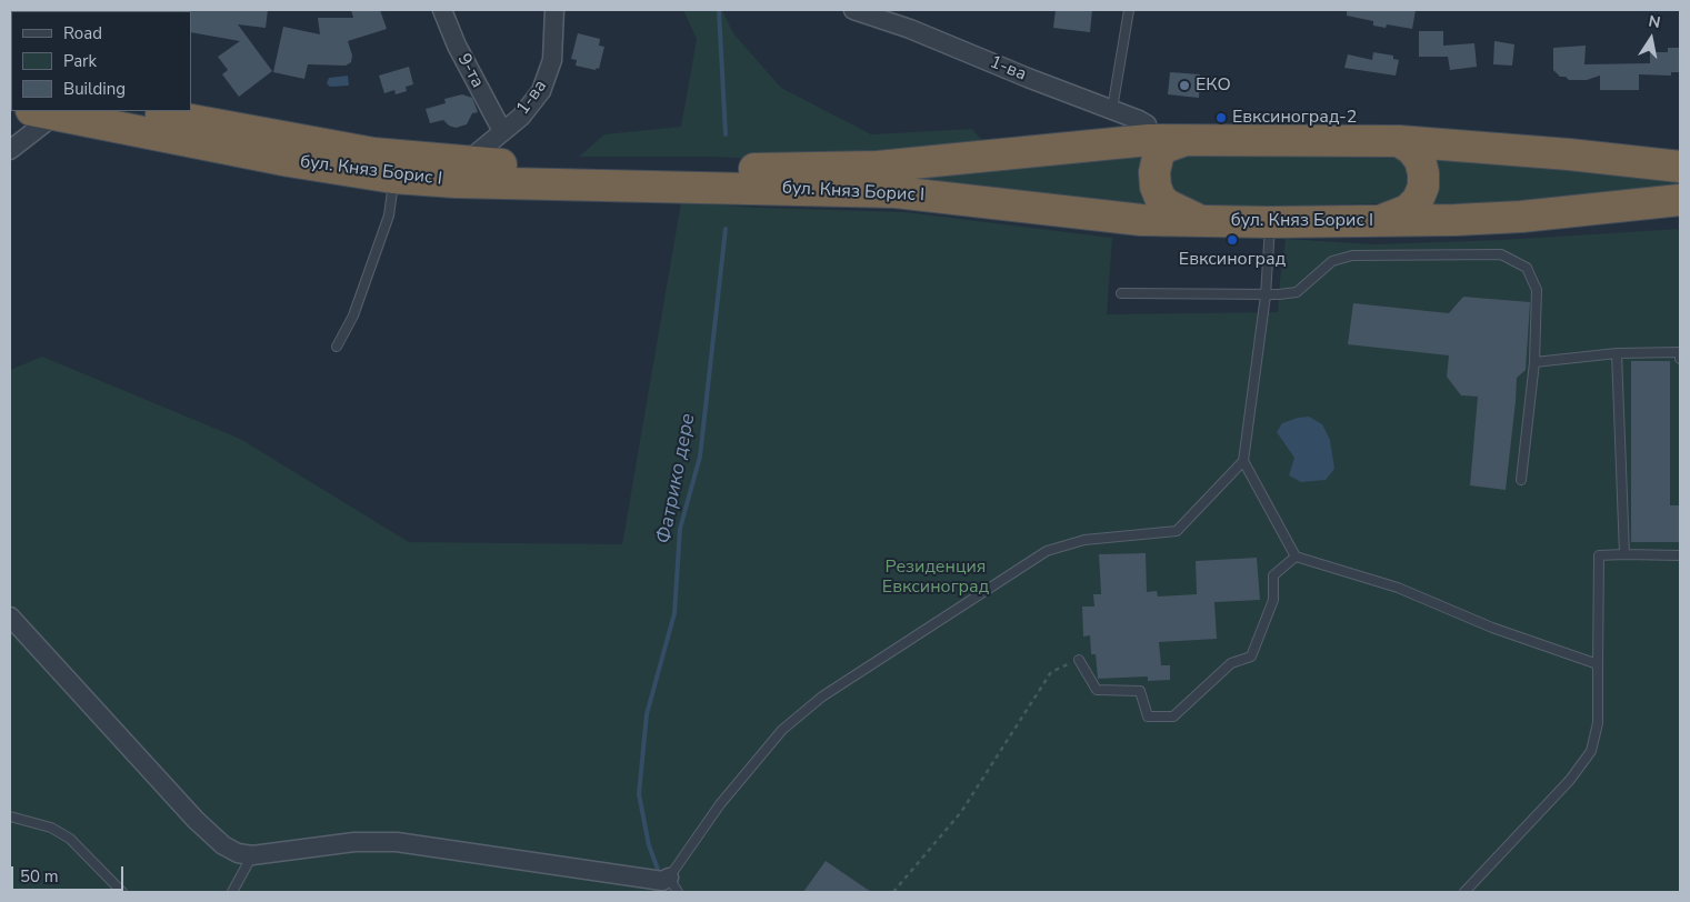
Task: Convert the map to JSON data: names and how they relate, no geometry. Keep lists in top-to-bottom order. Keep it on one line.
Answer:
{"streets":{"highway":["бул. Княз Борис I"],"street":["1-ва","9-та"]},"crossings":[["1-ва","9-та"],["1-ва","бул. Княз Борис I"]],"water":["Фатрико дере"],"parks":["Резиденция Евксиноград"],"places":["ЕКО","Евксиноград-2","Евксиноград"],"legend":["Road","Park","Building"],"scale_bar":"50 m","north":"top"}
